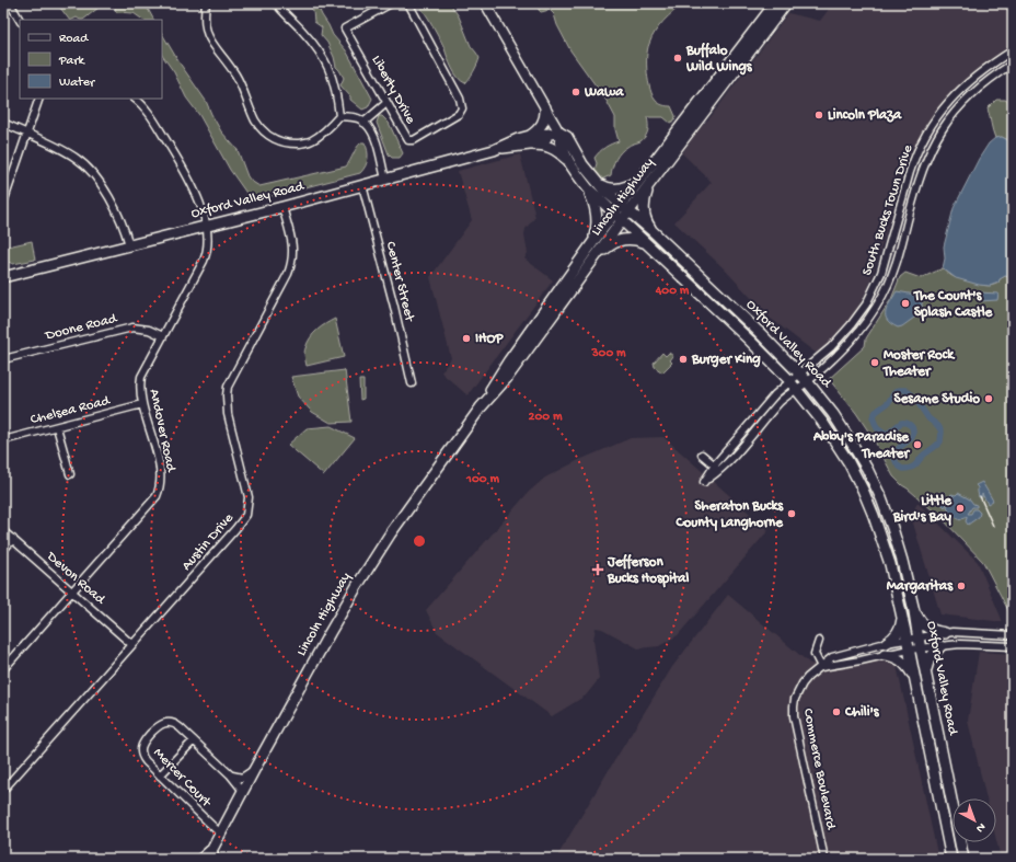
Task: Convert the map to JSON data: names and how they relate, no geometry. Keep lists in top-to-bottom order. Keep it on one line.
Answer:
{"streets":{"main road":["Lincoln Highway","Oxford Valley Road"],"street":["Liberty Drive","South Bucks Town Drive","Center Street","Doone Road","Chelsea Road","Andover Road","Austin Drive","Devon Road","Commerce Boulevard","Mercer Court"]},"crossings":[["Lincoln Highway","Oxford Valley Road"],["Lincoln Highway","Mercer Court"],["Oxford Valley Road","South Bucks Town Drive"],["Oxford Valley Road","Center Street"],["Oxford Valley Road","Andover Road"],["Oxford Valley Road","Austin Drive"],["Oxford Valley Road","Commerce Boulevard"],["Doone Road","Andover Road"],["Chelsea Road","Andover Road"],["Andover Road","Devon Road"],["Austin Drive","Devon Road"]],"places":{"other":["Buffalo Wild Wings","Wawa","Lincoln Plaza","The Count's Splash Castle","IHOP","Burger King","Moster Rock Theater","Sesame Studio","Abby's Paradise Theater","Little Bird's Bay","Sheraton Bucks County Langhorne","Margaritas","Chili's"],"health":["Jefferson Bucks Hospital"]},"legend":["Road","Park","Water"],"north":"bottom right","rings":["400 m","300 m","200 m","100 m"]}
